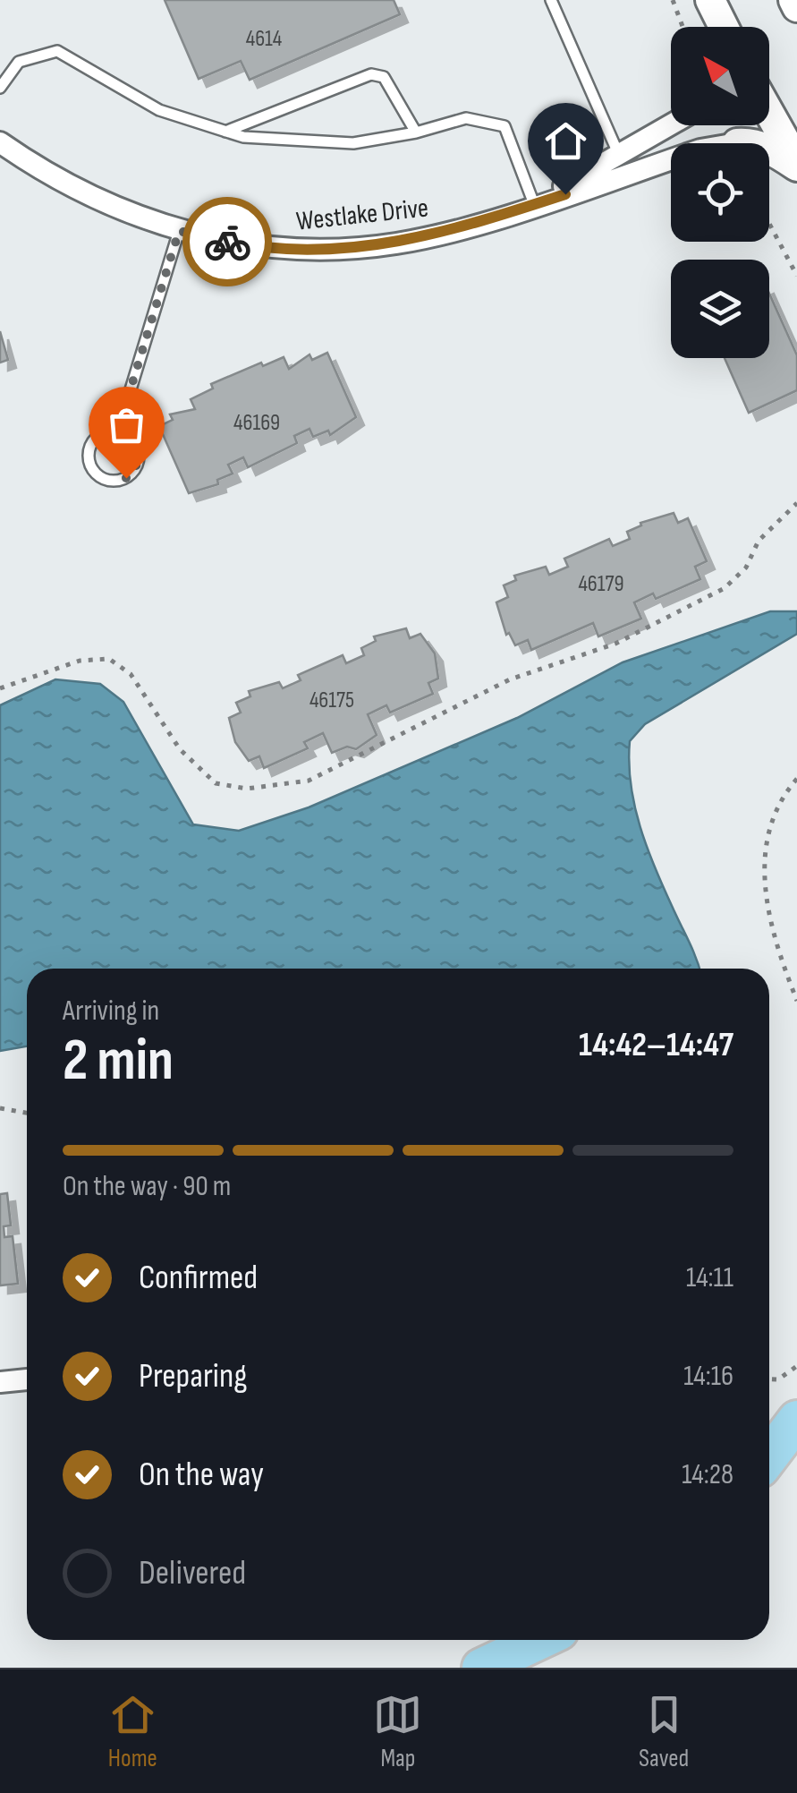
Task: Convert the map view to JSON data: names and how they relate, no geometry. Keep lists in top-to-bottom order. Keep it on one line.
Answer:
{"streets":{"street":["Westlake Drive"]},"house_numbers":["4614","46169","46179","46175"],"north":"top left","page":{"heading":["2 min","Arriving in","14:42–14:47"],"bar":"On the way · 90 m","list":[["Confirmed","14:11"],["Preparing","14:16"],["On the way","14:28"],"Delivered"],"tabs":["Home","Map","Saved"]}}
